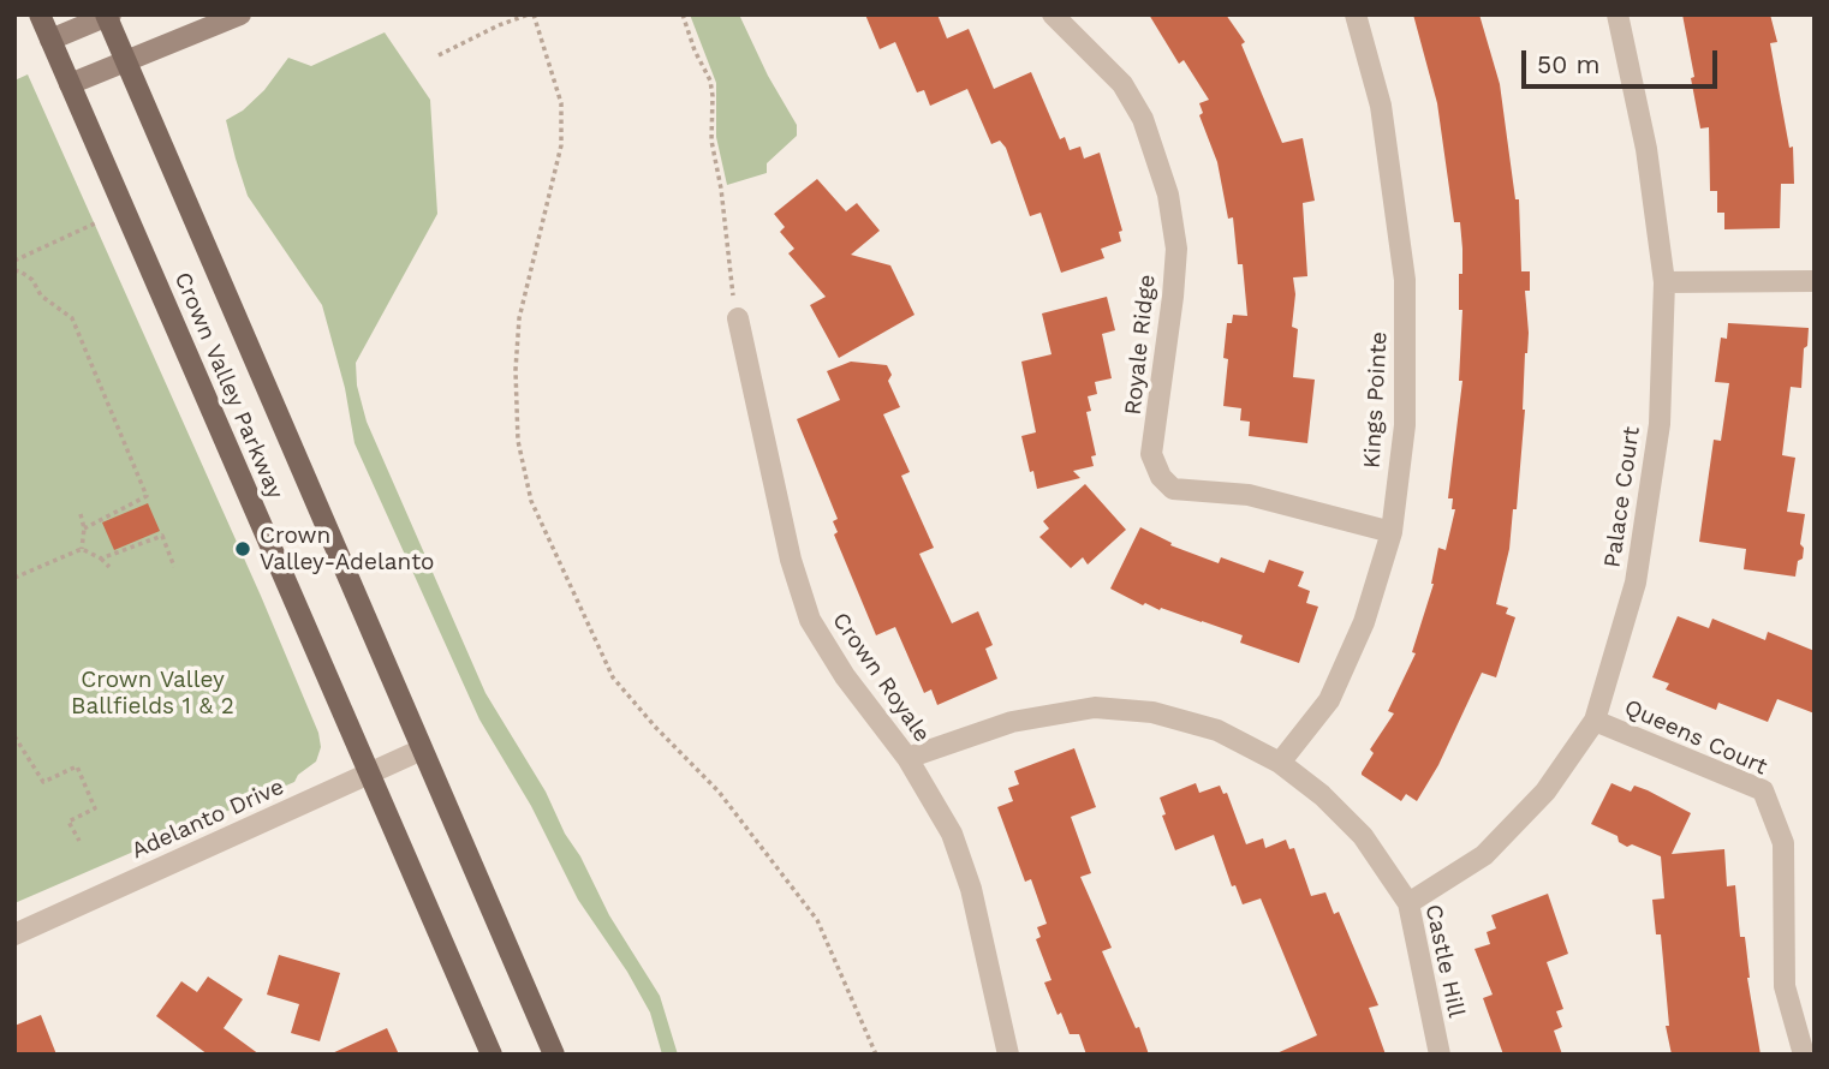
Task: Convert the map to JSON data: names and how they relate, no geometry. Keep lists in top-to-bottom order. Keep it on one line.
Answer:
{"streets":{"main road":["Crown Valley Parkway"],"street":["Royale Ridge","Kings Pointe","Palace Court","Crown Royale","Queens Court","Adelanto Drive","Castle Hill"]},"crossings":[["Royale Ridge","Kings Pointe"],["Crown Valley Parkway","Adelanto Drive"],["Kings Pointe","Castle Hill"],["Palace Court","Queens Court"],["Palace Court","Castle Hill"],["Crown Royale","Castle Hill"]],"parks":["Crown Valley Ballfields 1 & 2"],"places":["Crown Valley-Adelanto"],"scale_bar":"50 m"}
